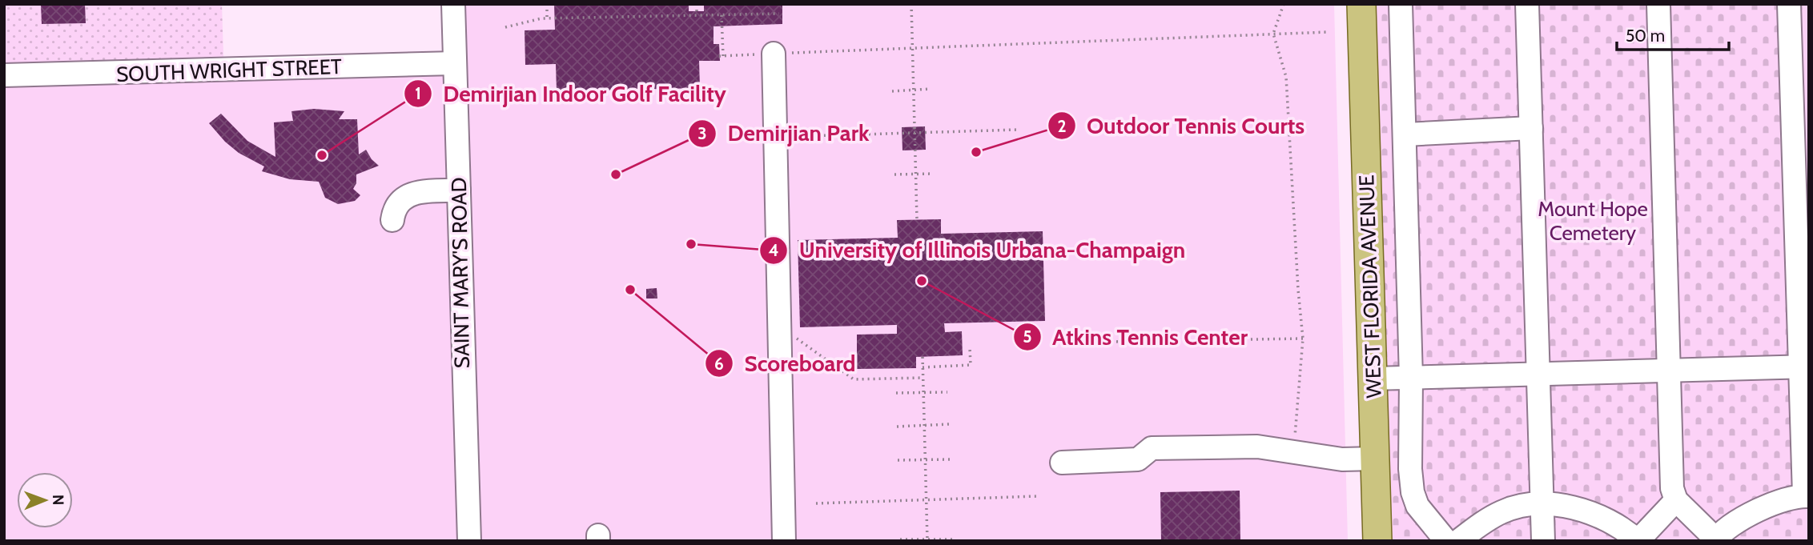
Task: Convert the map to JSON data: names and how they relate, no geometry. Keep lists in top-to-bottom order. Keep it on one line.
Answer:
{"streets":{"main road":["WEST FLORIDA AVENUE"],"street":["SOUTH WRIGHT STREET","SAINT MARY'S ROAD"]},"crossings":[["SOUTH WRIGHT STREET","SAINT MARY'S ROAD"]],"parks":["Mount Hope Cemetery"],"places":["Outdoor Tennis Courts","Demirjian Indoor Golf Facility","Demirjian Park","University of Illinois Urbana-Champaign","Atkins Tennis Center","Scoreboard"],"scale_bar":"50 m","north":"right"}
